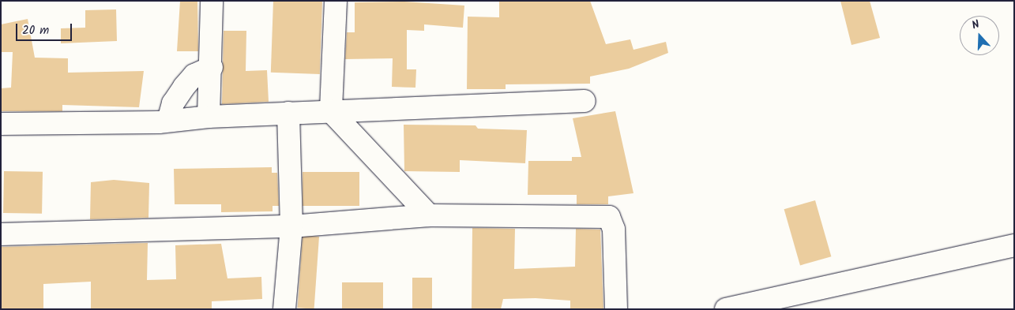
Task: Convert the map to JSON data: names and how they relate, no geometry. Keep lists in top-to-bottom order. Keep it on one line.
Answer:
{"scale_bar":"20 m","north":"top"}
